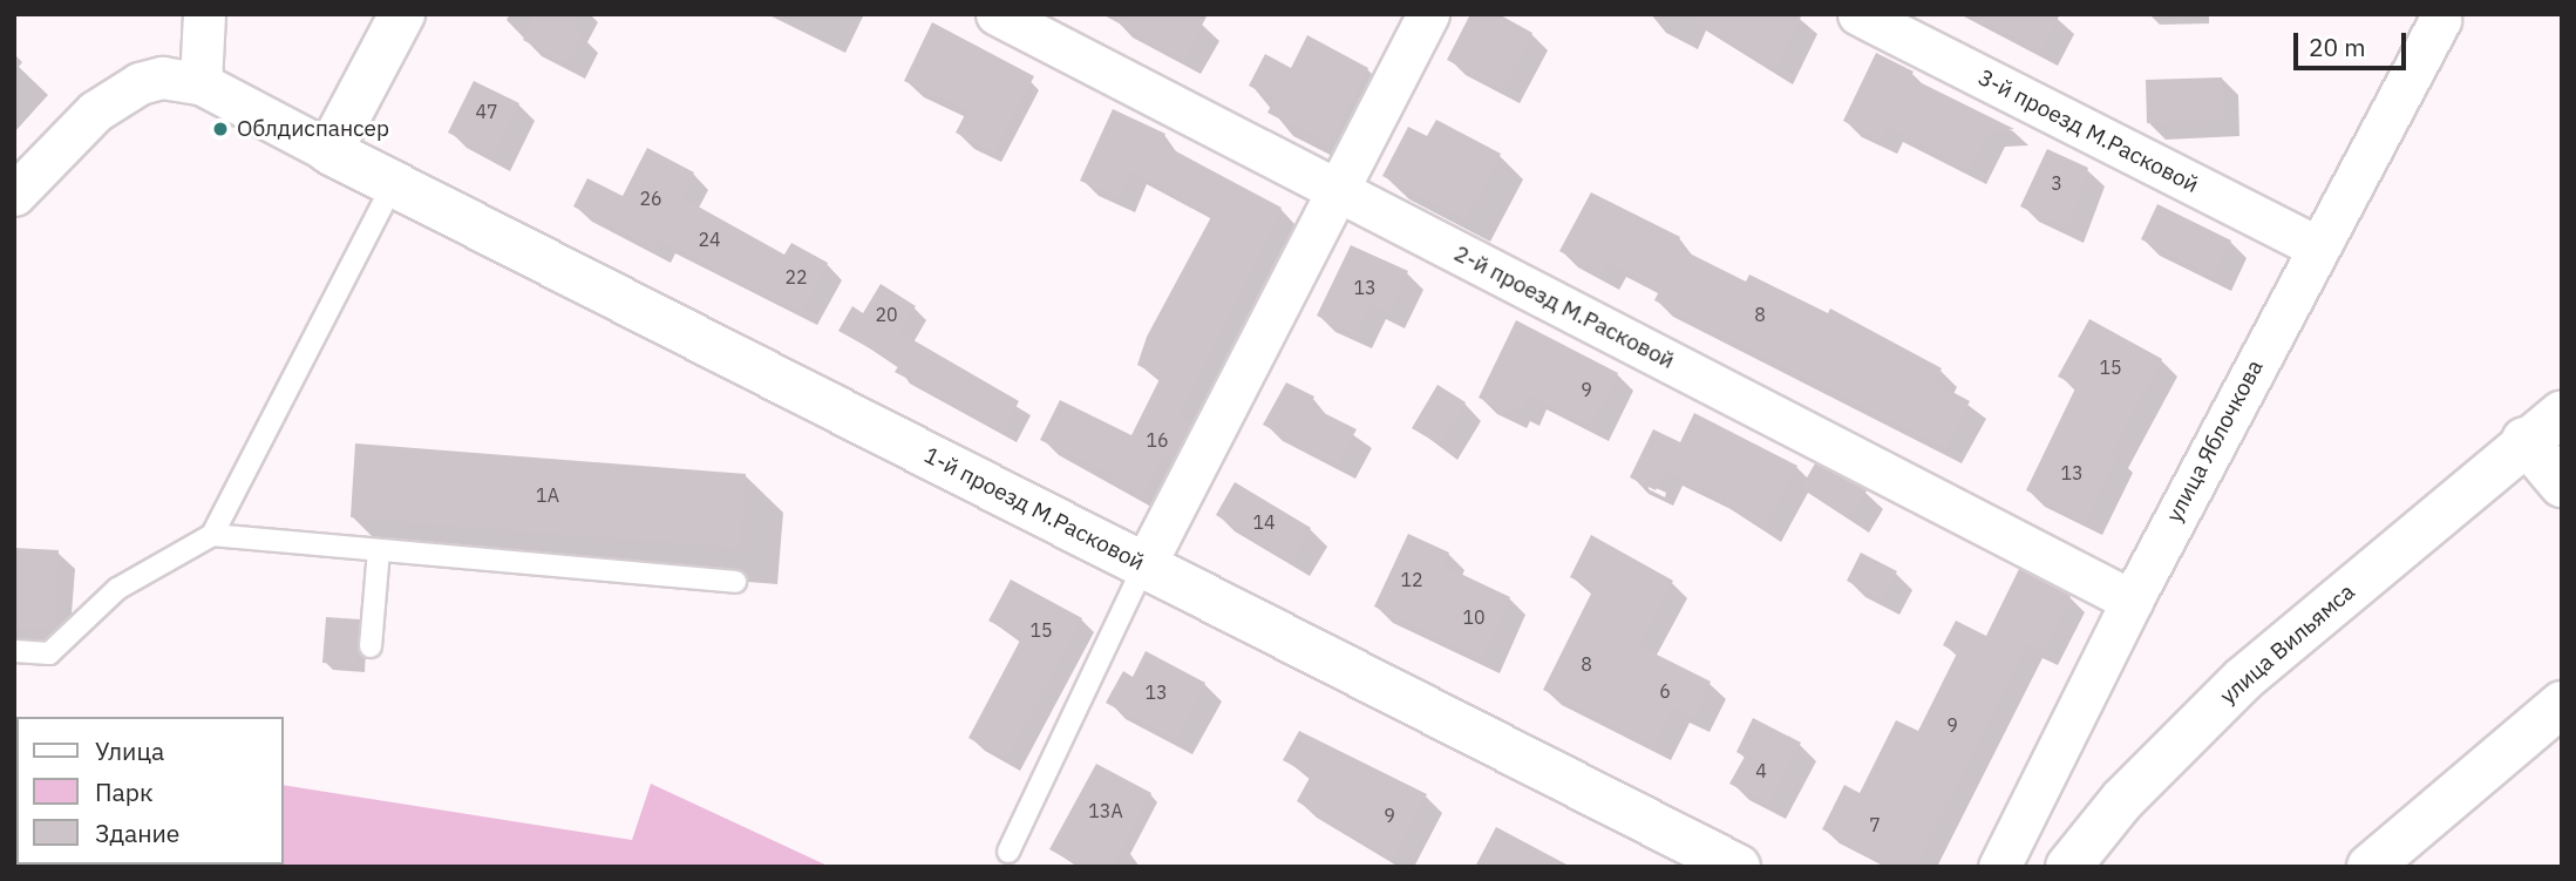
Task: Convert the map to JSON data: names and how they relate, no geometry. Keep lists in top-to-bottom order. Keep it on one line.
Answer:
{"streets":{"street":["3-й проезд М.Расковой","2-й проезд М.Расковой","улица Яблочкова","1-й проезд М.Расковой","улица Вильямса"]},"crossings":[["3-й проезд М.Расковой","улица Яблочкова"],["2-й проезд М.Расковой","улица Яблочкова"]],"places":["Облдиспансер"],"house_numbers":["47","3","26","24","22","13","20","8","15","9","16","13","1А","14","12","10","15","8","6","13","9","4","13А","9","7"],"legend":["Улица","Парк","Здание"],"scale_bar":"20 m"}
